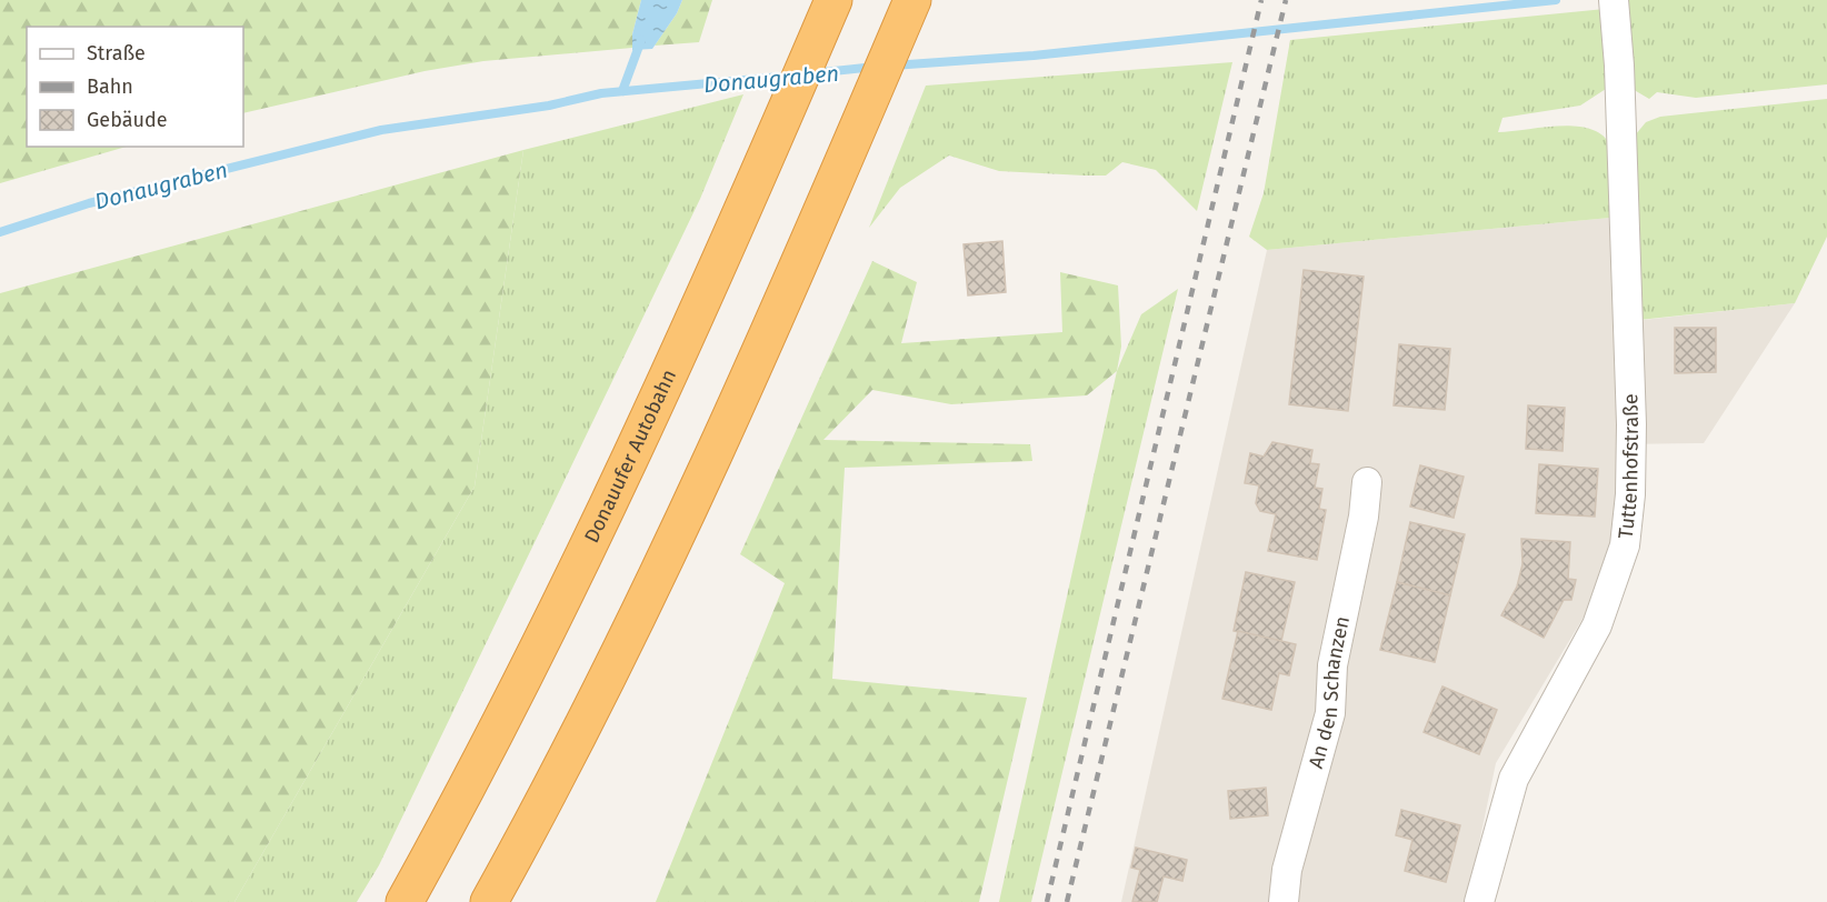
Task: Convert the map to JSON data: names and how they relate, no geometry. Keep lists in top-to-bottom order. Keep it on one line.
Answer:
{"streets":{"highway":["Donauufer Autobahn"],"street":["Tuttenhofstraße","An den Schanzen"]},"water":["Donaugraben"],"legend":["Straße","Bahn","Gebäude"]}
